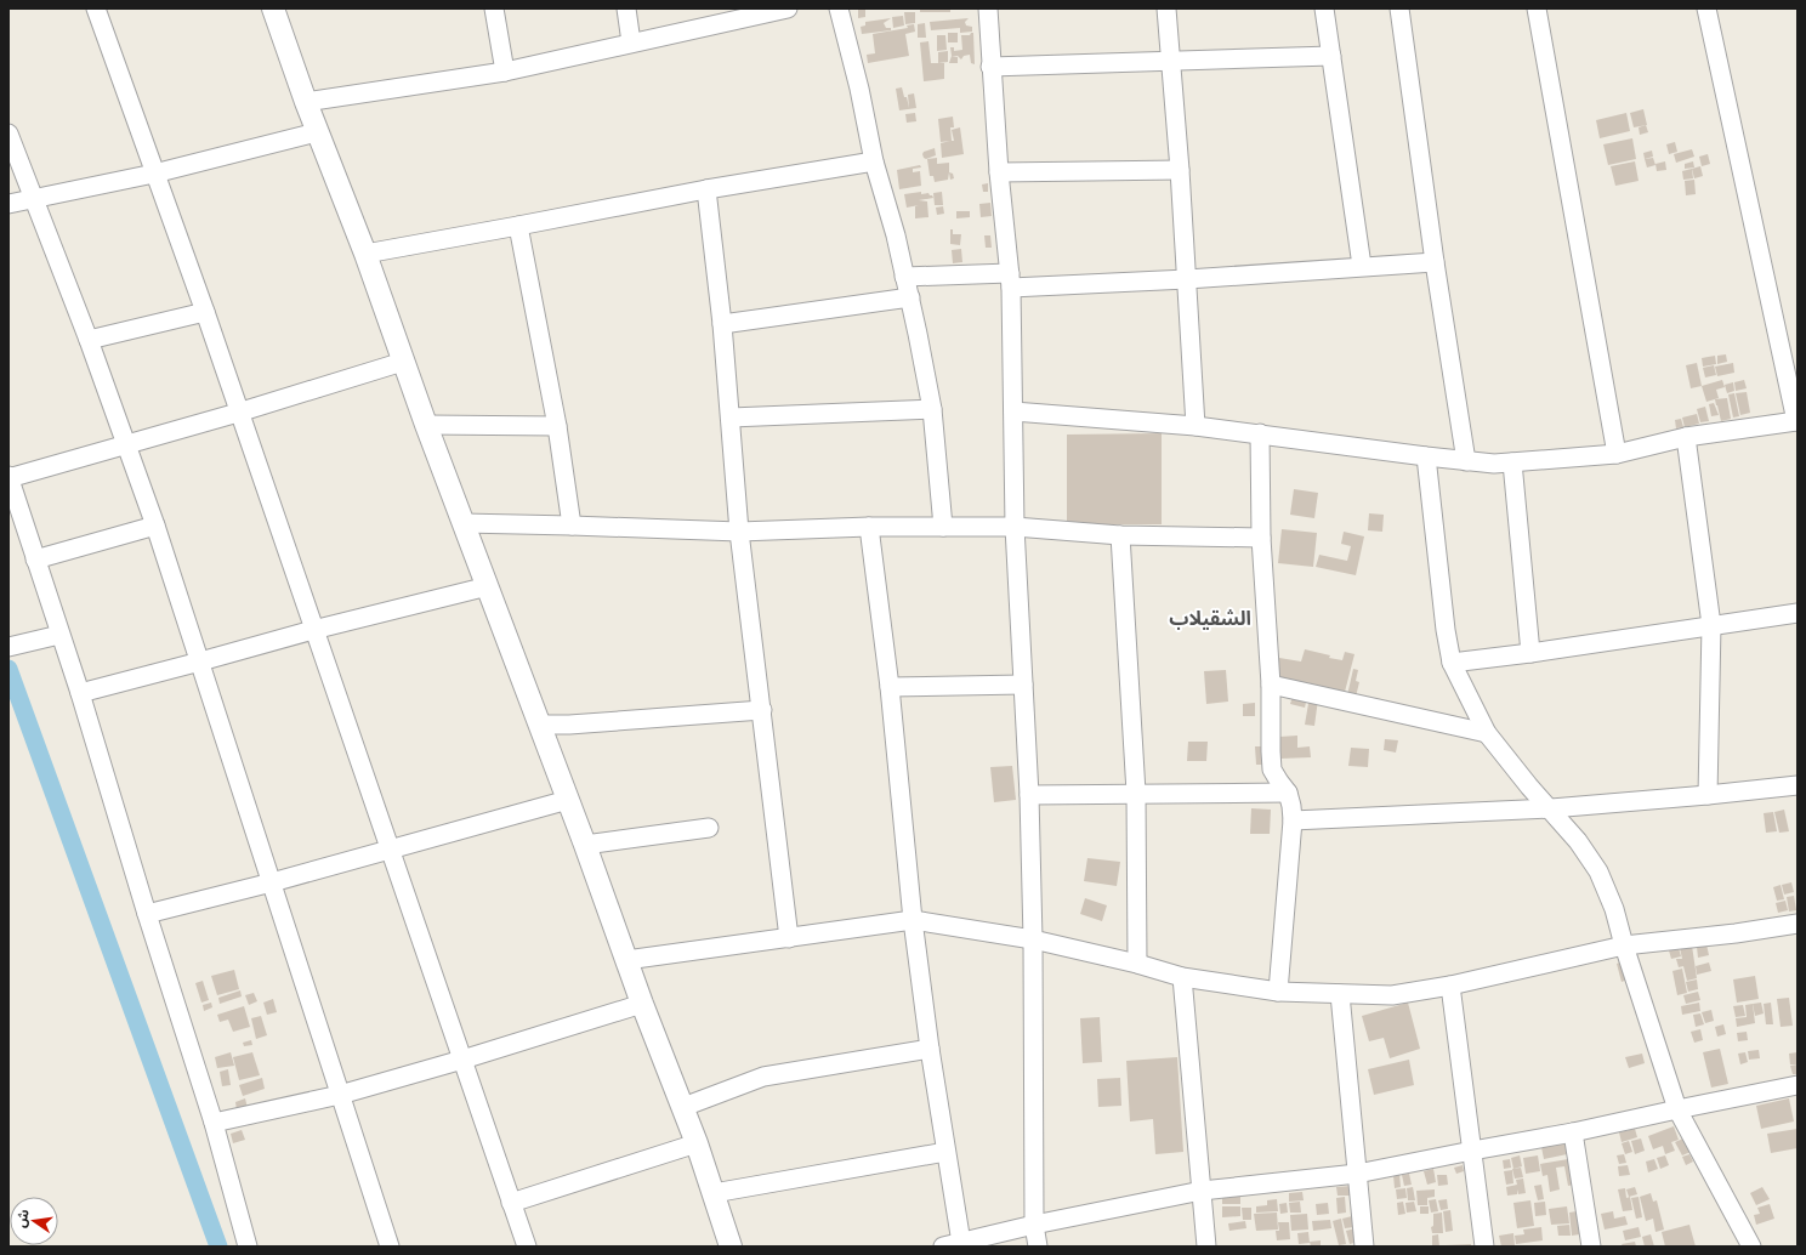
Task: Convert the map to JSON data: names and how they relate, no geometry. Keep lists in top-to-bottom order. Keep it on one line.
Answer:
{"districts":["الشقيلاب"],"north":"left"}
